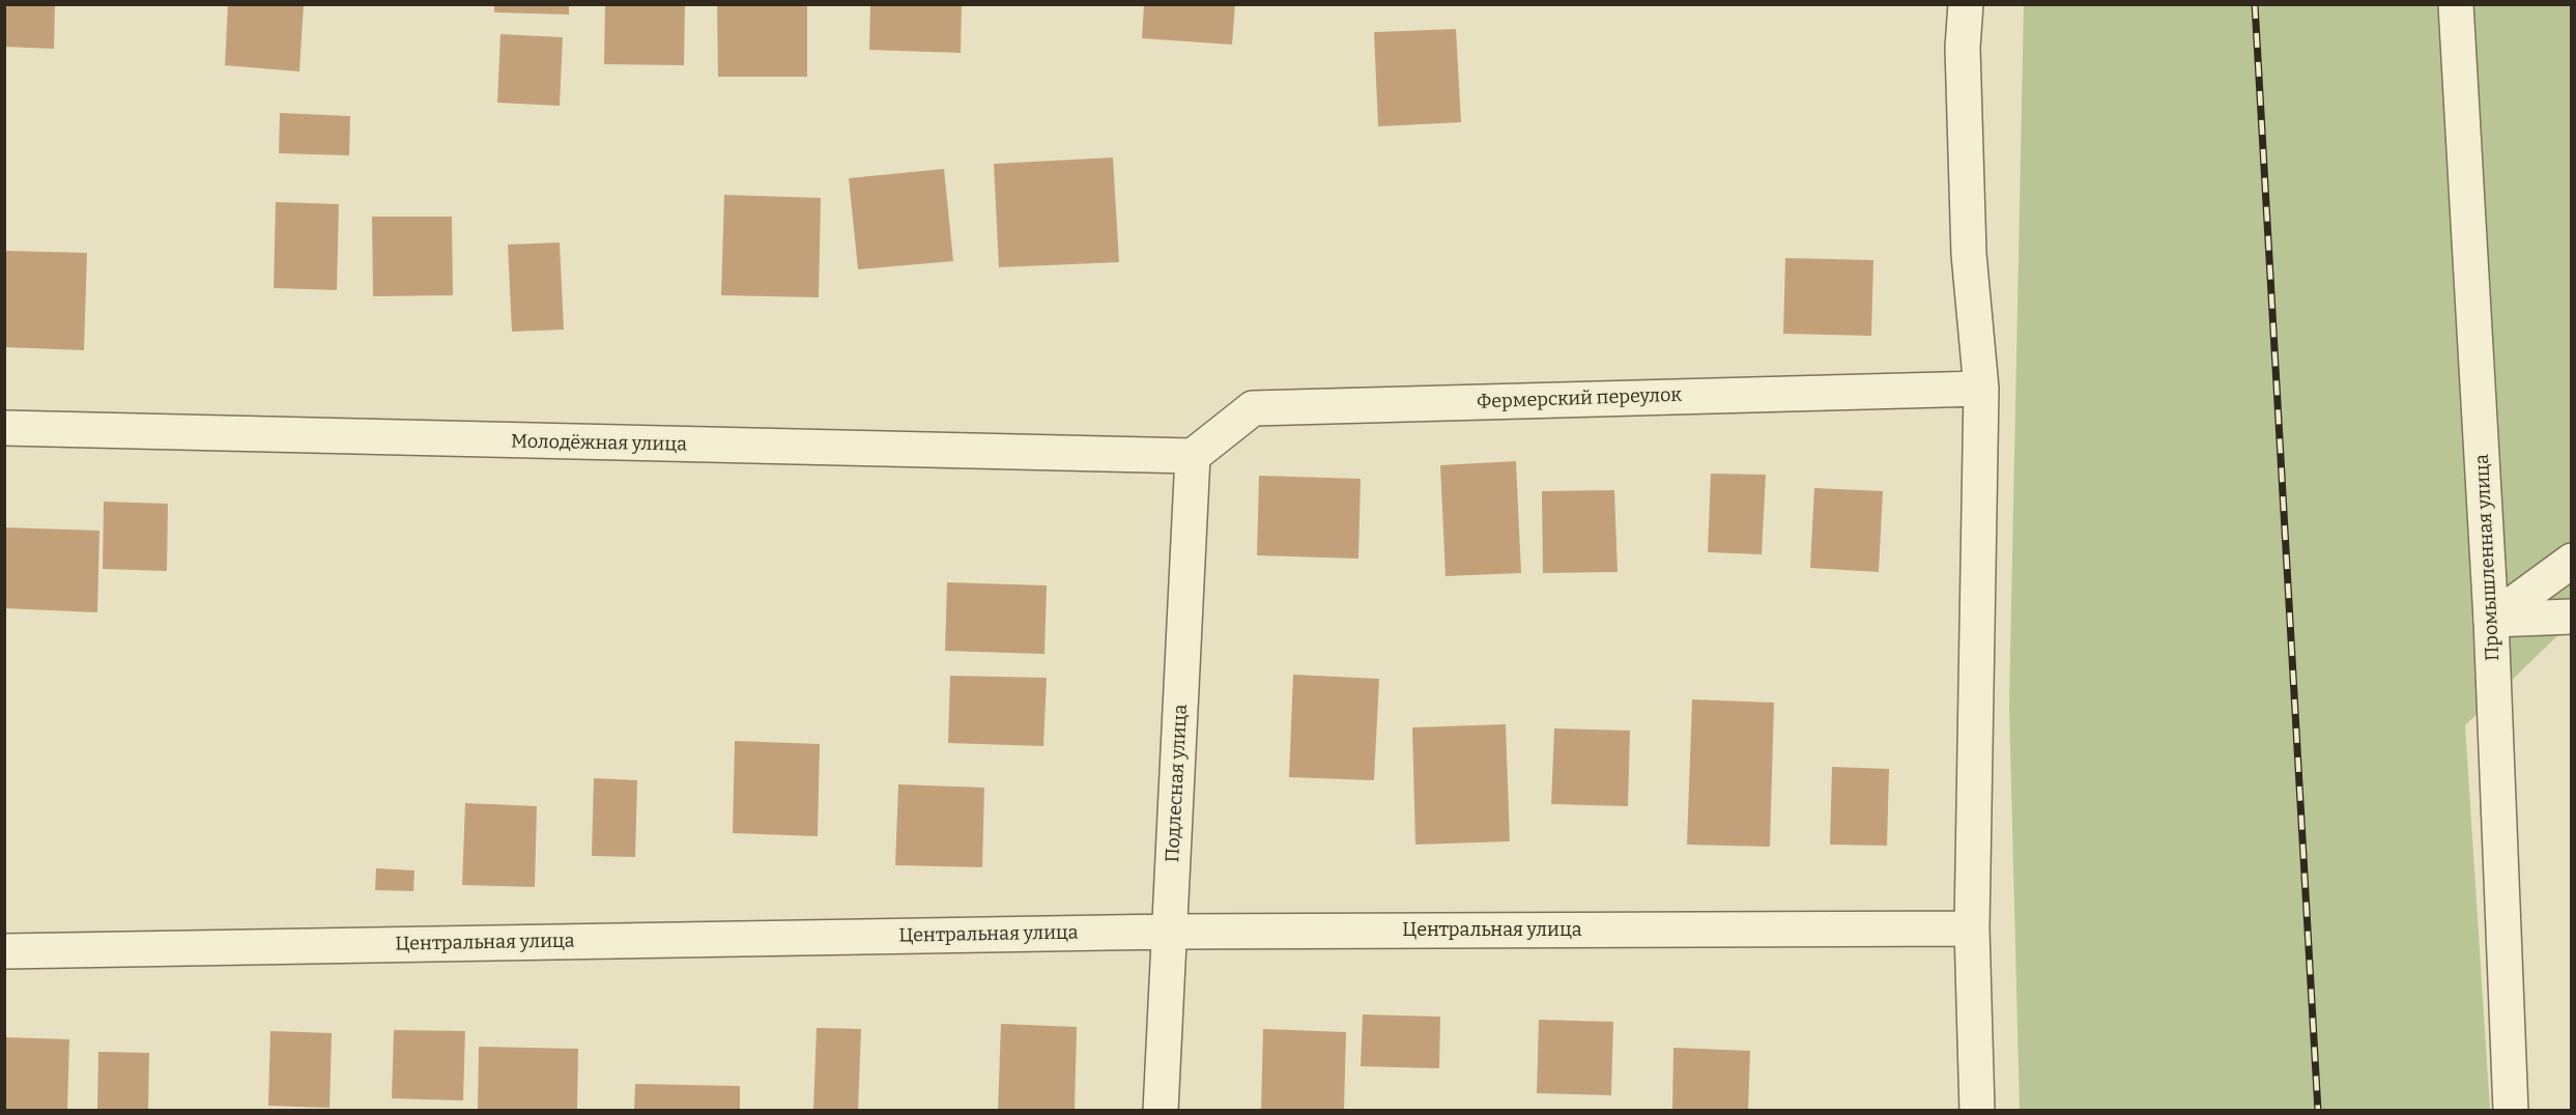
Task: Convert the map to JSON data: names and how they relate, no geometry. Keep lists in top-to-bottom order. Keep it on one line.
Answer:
{"streets":{"street":["Фермерский переулок","Молодёжная улица","Промышленная улица","Подлесная улица","Центральная улица"]},"crossings":[["Фермерский переулок","Молодёжная улица"],["Фермерский переулок","Подлесная улица"],["Молодёжная улица","Подлесная улица"],["Подлесная улица","Центральная улица"]]}
